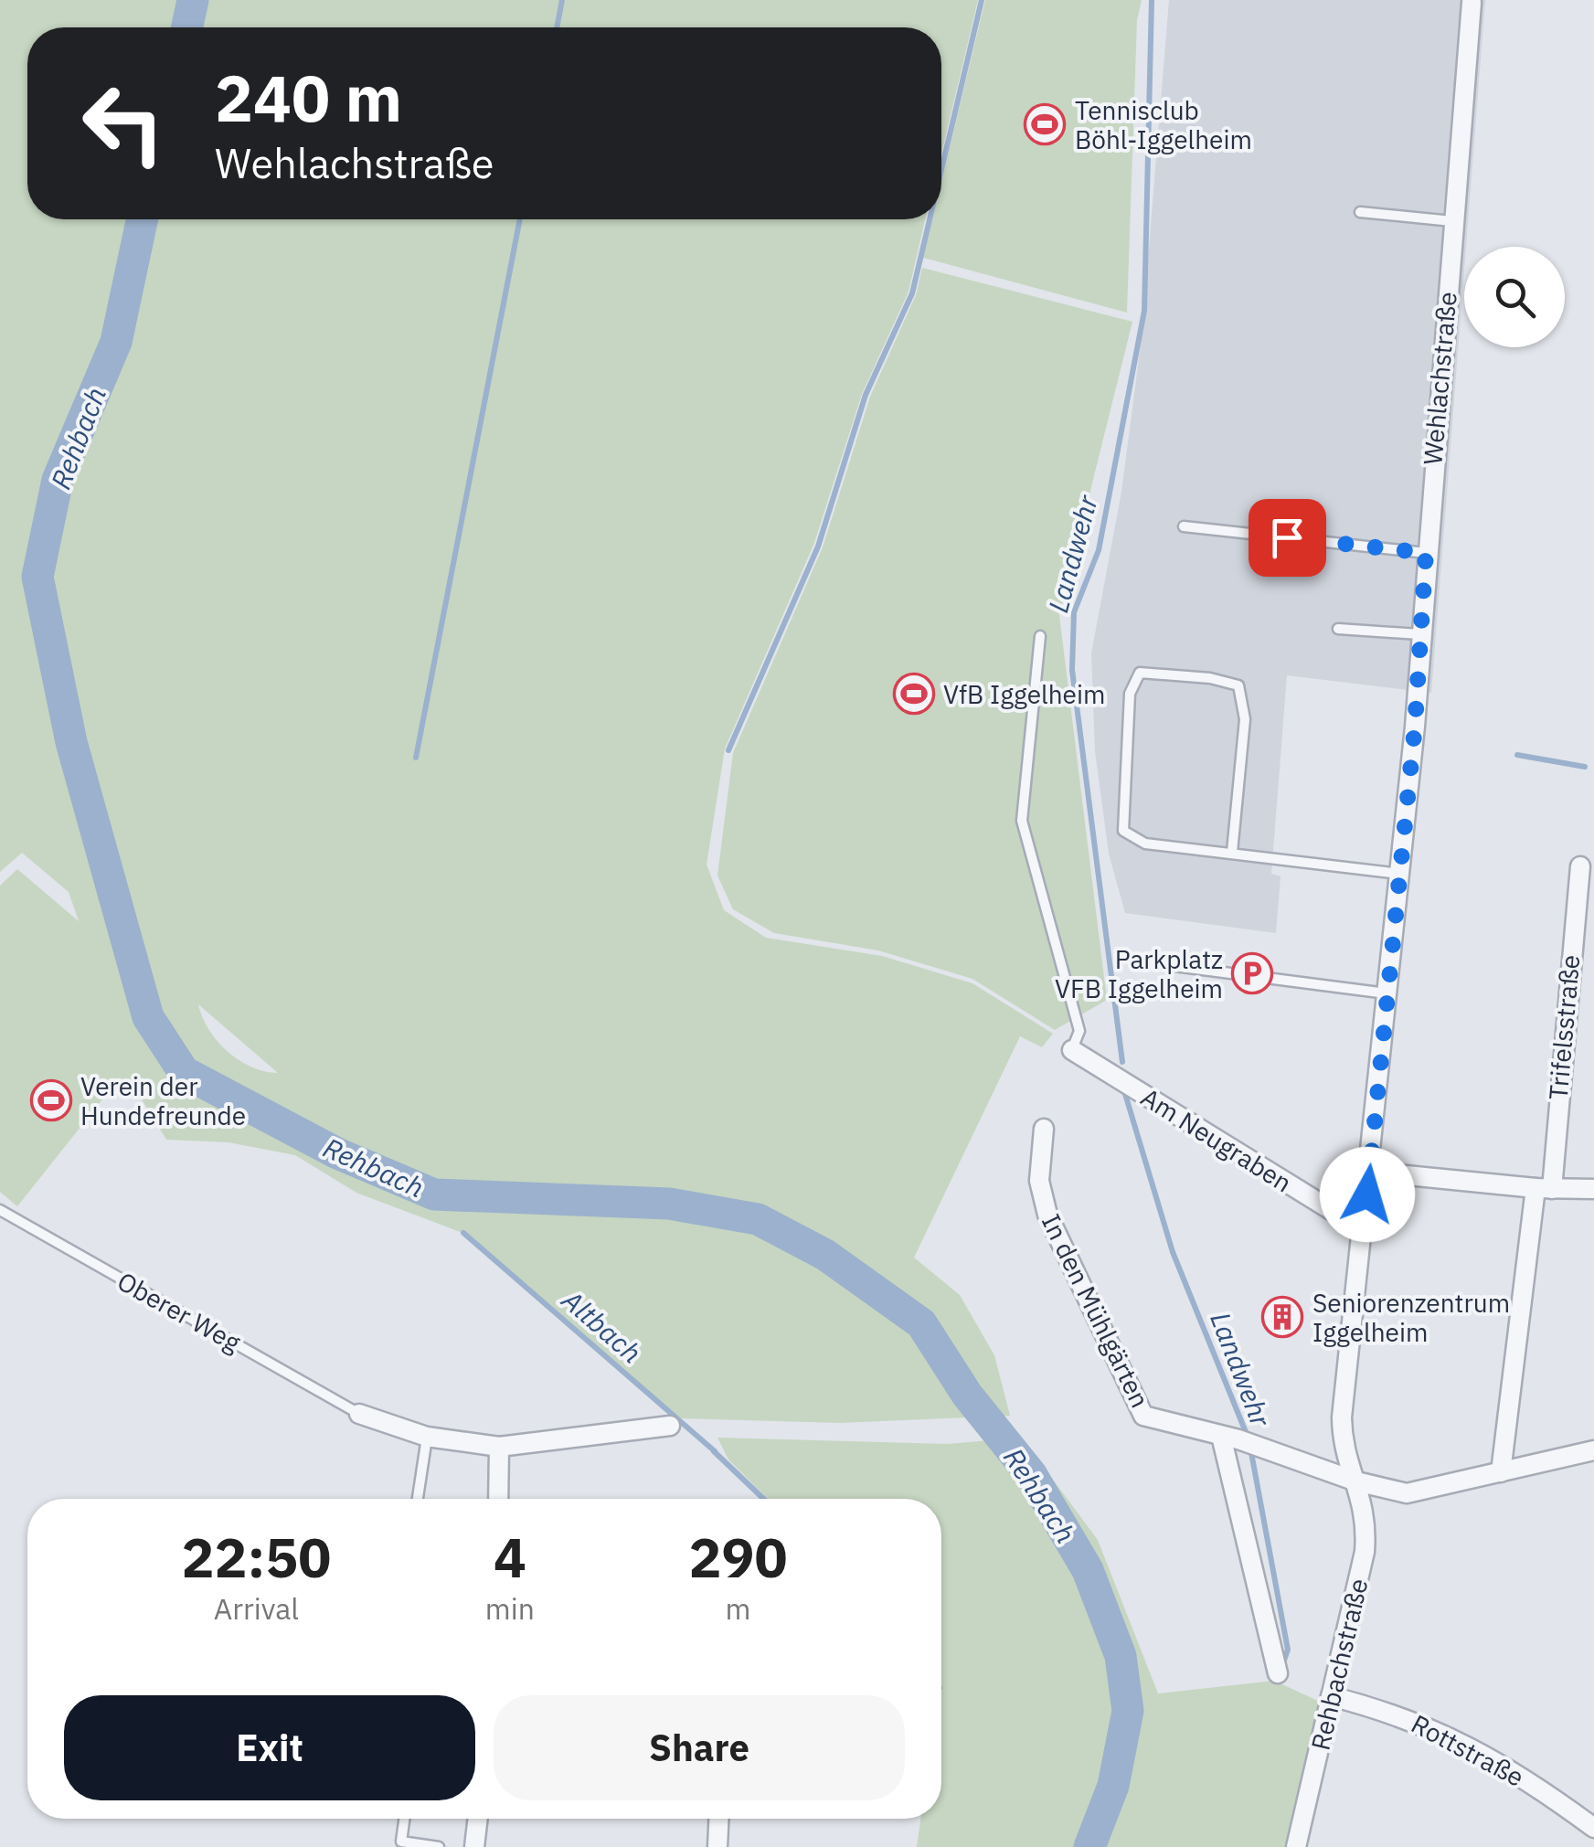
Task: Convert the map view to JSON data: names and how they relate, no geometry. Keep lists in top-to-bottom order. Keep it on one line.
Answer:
{"streets":{"street":["Wehlachstraße","Trifelsstraße","Am Neugraben","In den Mühlgärten","Rehbachstraße","Rottstraße"],"lane":["Oberer Weg"]},"crossings":[["Wehlachstraße","Am Neugraben"],["Wehlachstraße","In den Mühlgärten"],["Wehlachstraße","Rehbachstraße"],["Trifelsstraße","In den Mühlgärten"],["In den Mühlgärten","Rehbachstraße"],["Rehbachstraße","Rottstraße"]],"water":["Rehbach","Landwehr","Altbach"],"places":{"sports":["Tennisclub Böhl-Iggelheim","VfB Iggelheim","Verein der Hundefreunde"],"parking":["Parkplatz VFB Iggelheim"],"building":["Seniorenzentrum Iggelheim"]},"page":{"turn":["240 m","Wehlachstraße"],"eta":["22:50","Arrival","4","min","290","m"],"buttons":["Exit","Share"]}}
